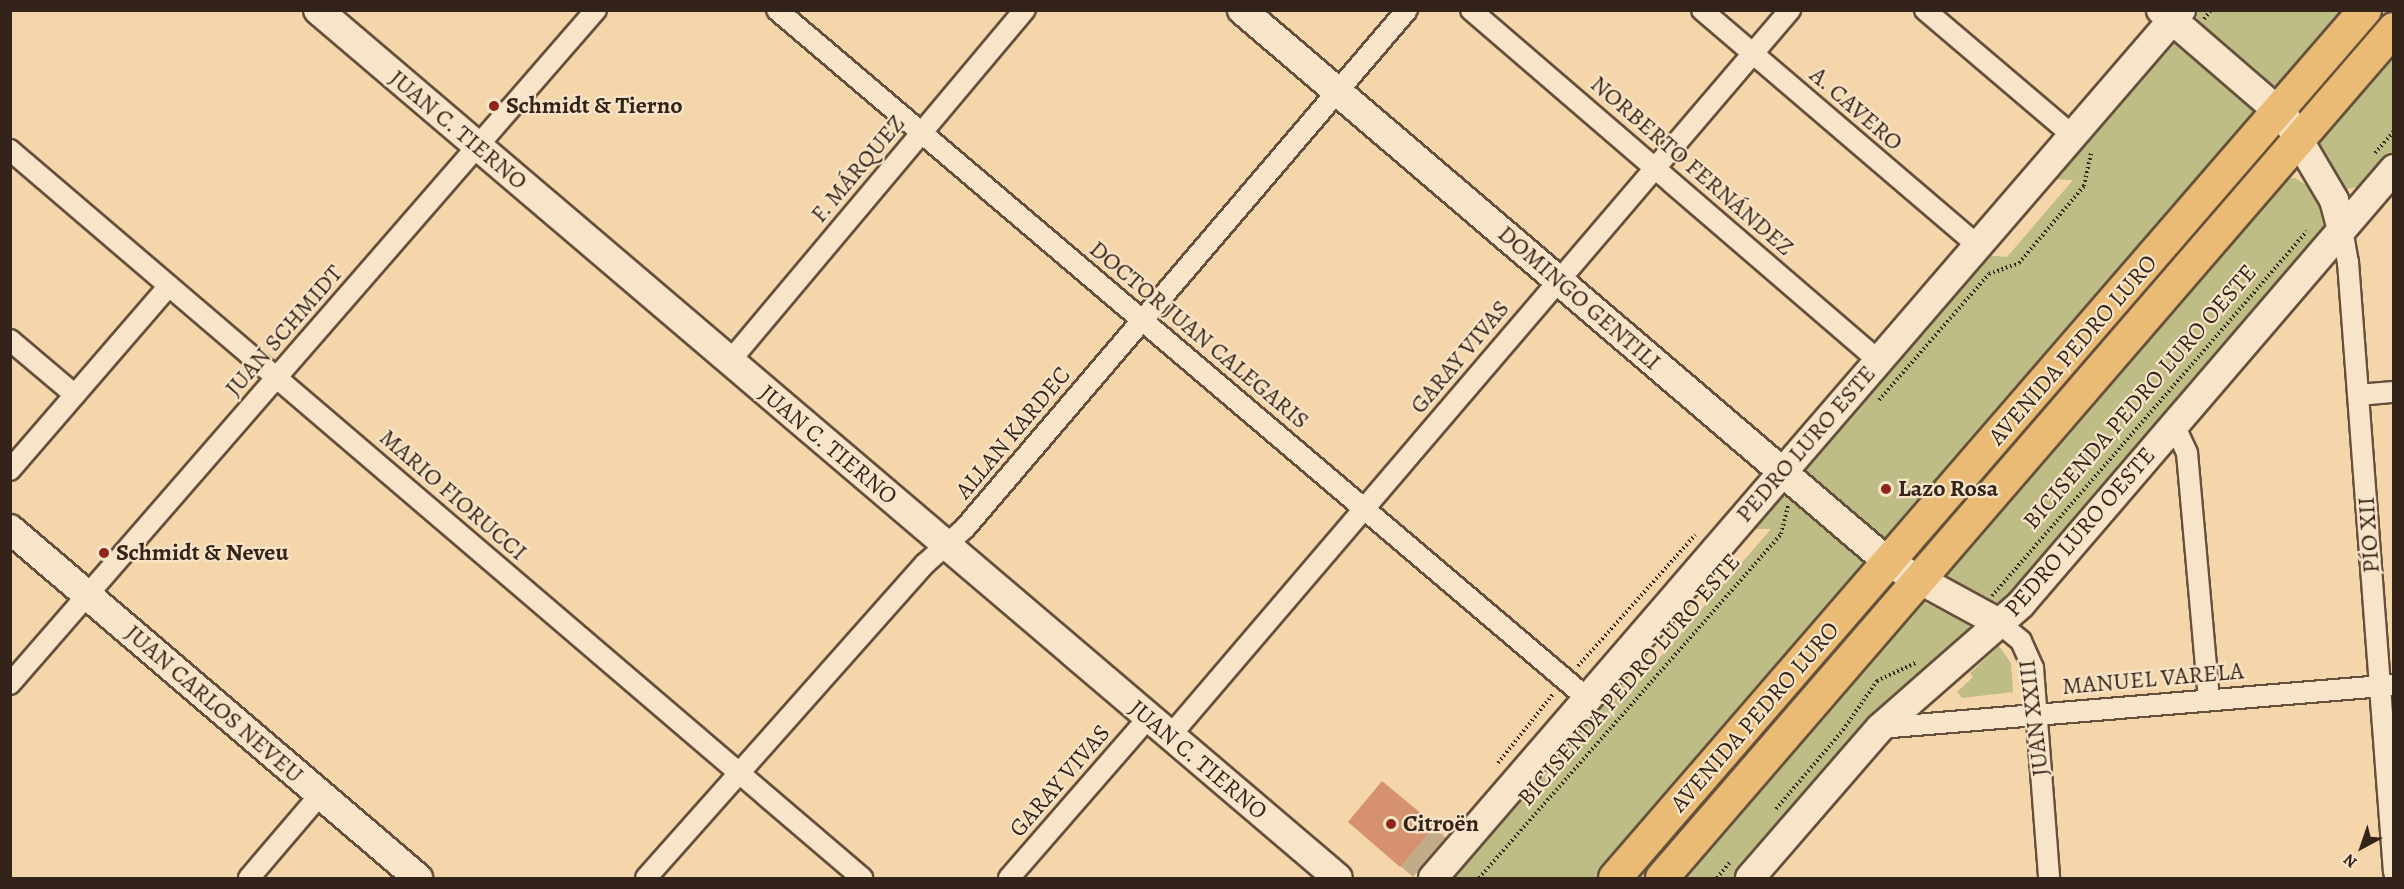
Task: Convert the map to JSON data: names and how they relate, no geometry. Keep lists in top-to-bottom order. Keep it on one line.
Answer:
{"streets":{"main road":["AVENIDA PEDRO LURO"],"street":["A. CAVERO","JUAN C. TIERNO","NORBERTO FERNÁNDEZ","F. MÁRQUEZ","DOMINGO GENTILI","JUAN SCHMIDT","DOCTOR JUAN CALEGARIS","GARAY VIVAS","ALLAN KARDEC","PEDRO LURO ESTE","MARIO FIORUCCI","PEDRO LURO OESTE","PÍO XII","MANUEL VARELA","JUAN CARLOS NEVEU","JUAN XXIII"],"path":["BICISENDA PEDRO LURO OESTE","BICISENDA PEDRO LURO ESTE"]},"crossings":[["A. CAVERO","GARAY VIVAS"],["A. CAVERO","PEDRO LURO ESTE"],["JUAN C. TIERNO","F. MÁRQUEZ"],["JUAN C. TIERNO","JUAN SCHMIDT"],["JUAN C. TIERNO","GARAY VIVAS"],["JUAN C. TIERNO","ALLAN KARDEC"],["NORBERTO FERNÁNDEZ","GARAY VIVAS"],["NORBERTO FERNÁNDEZ","PEDRO LURO ESTE"],["F. MÁRQUEZ","DOCTOR JUAN CALEGARIS"],["DOMINGO GENTILI","AVENIDA PEDRO LURO"],["DOMINGO GENTILI","GARAY VIVAS"],["DOMINGO GENTILI","ALLAN KARDEC"],["DOMINGO GENTILI","PEDRO LURO ESTE"],["DOMINGO GENTILI","JUAN XXIII"],["JUAN SCHMIDT","MARIO FIORUCCI"],["JUAN SCHMIDT","JUAN CARLOS NEVEU"],["DOCTOR JUAN CALEGARIS","GARAY VIVAS"],["DOCTOR JUAN CALEGARIS","ALLAN KARDEC"],["DOCTOR JUAN CALEGARIS","PEDRO LURO ESTE"],["AVENIDA PEDRO LURO","PÍO XII"],["AVENIDA PEDRO LURO","JUAN XXIII"],["BICISENDA PEDRO LURO OESTE","PEDRO LURO OESTE"],["BICISENDA PEDRO LURO OESTE","PÍO XII"],["BICISENDA PEDRO LURO OESTE","JUAN XXIII"],["ALLAN KARDEC","MARIO FIORUCCI"],["PEDRO LURO ESTE","PÍO XII"],["PEDRO LURO OESTE","PÍO XII"],["PEDRO LURO OESTE","MANUEL VARELA"],["PEDRO LURO OESTE","JUAN XXIII"],["PÍO XII","MANUEL VARELA"],["MANUEL VARELA","JUAN XXIII"]],"places":["Schmidt & Tierno","Lazo Rosa","Schmidt & Neveu","Citroën"],"north":"bottom left"}
